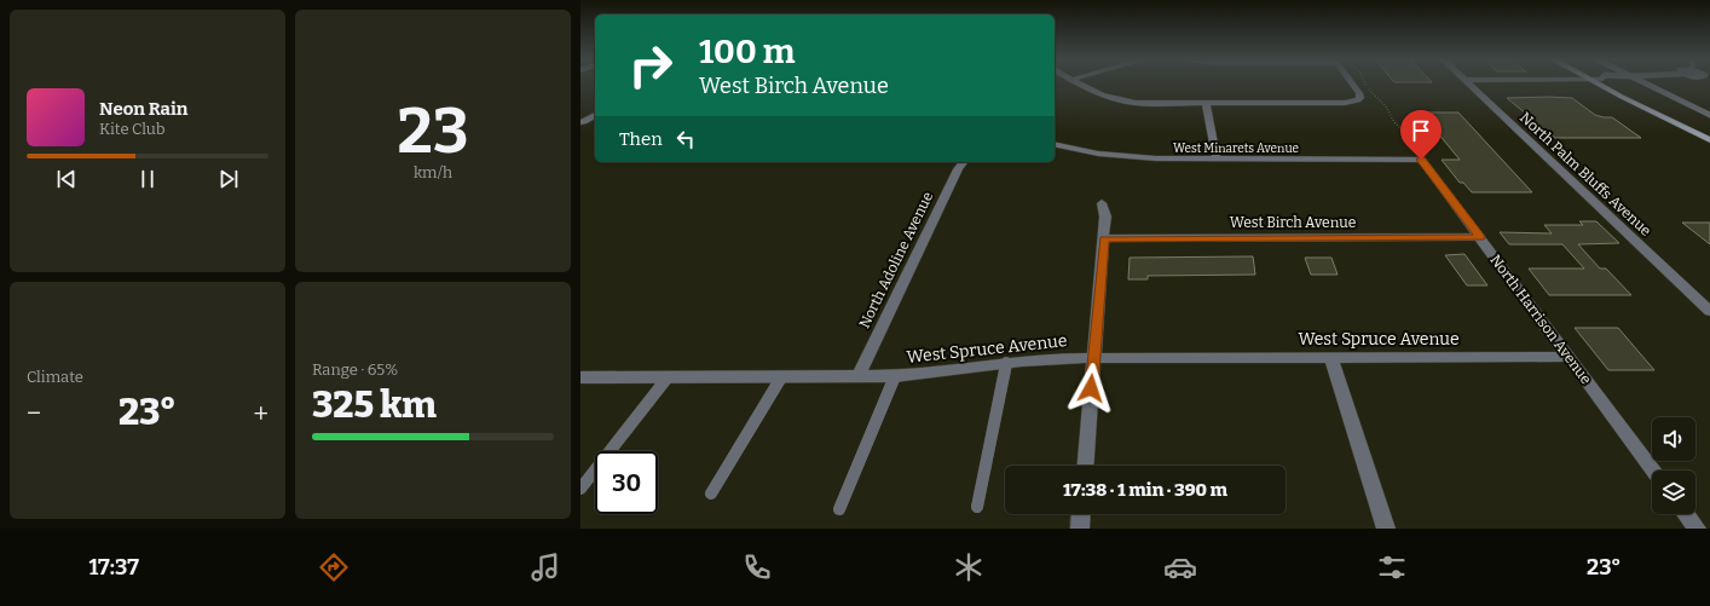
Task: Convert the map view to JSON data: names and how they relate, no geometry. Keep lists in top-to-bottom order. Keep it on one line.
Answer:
{"streets":{"street":["West Minarets Avenue","North Palm Bluffs Avenue","West Birch Avenue","North Adoline Avenue","North Harrison Avenue","West Spruce Avenue"]},"crossings":[["West Minarets Avenue","North Harrison Avenue"],["West Birch Avenue","North Harrison Avenue"],["North Adoline Avenue","West Spruce Avenue"],["North Harrison Avenue","West Spruce Avenue"]],"page":{"tile":[["23","km/h"],"Climate",["Range · 65%","325 km"]],"turn":["100 m","West Birch Avenue"],"song":["Neon Rain","Kite Club"],"then":"Then","heat":["−","23°","+"],"limit":"30","trip":"17:38 · 1 min · 390 m","tabs":["17:37","23°"]}}
